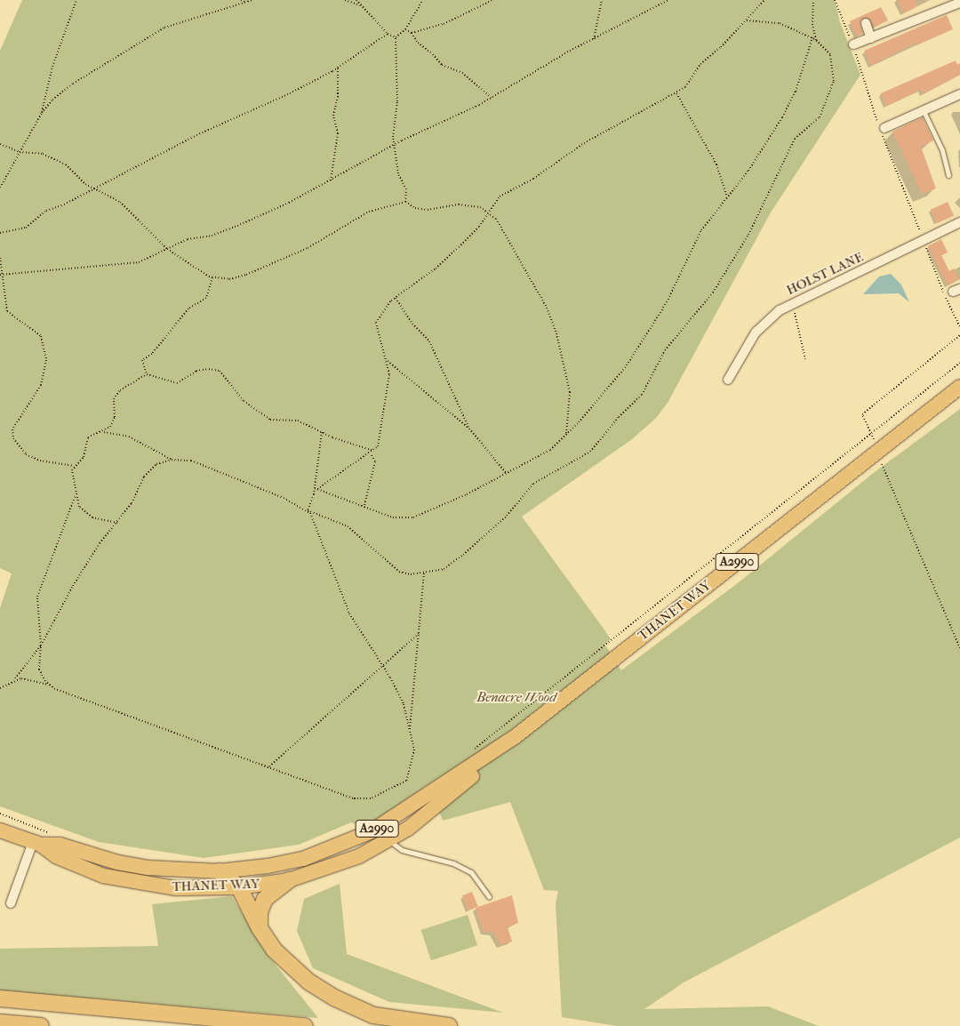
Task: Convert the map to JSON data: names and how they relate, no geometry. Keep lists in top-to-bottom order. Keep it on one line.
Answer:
{"streets":{"main road":["A2990","THANET WAY"],"street":["HOLST LANE"]},"parks":["Benacre Wood"]}
